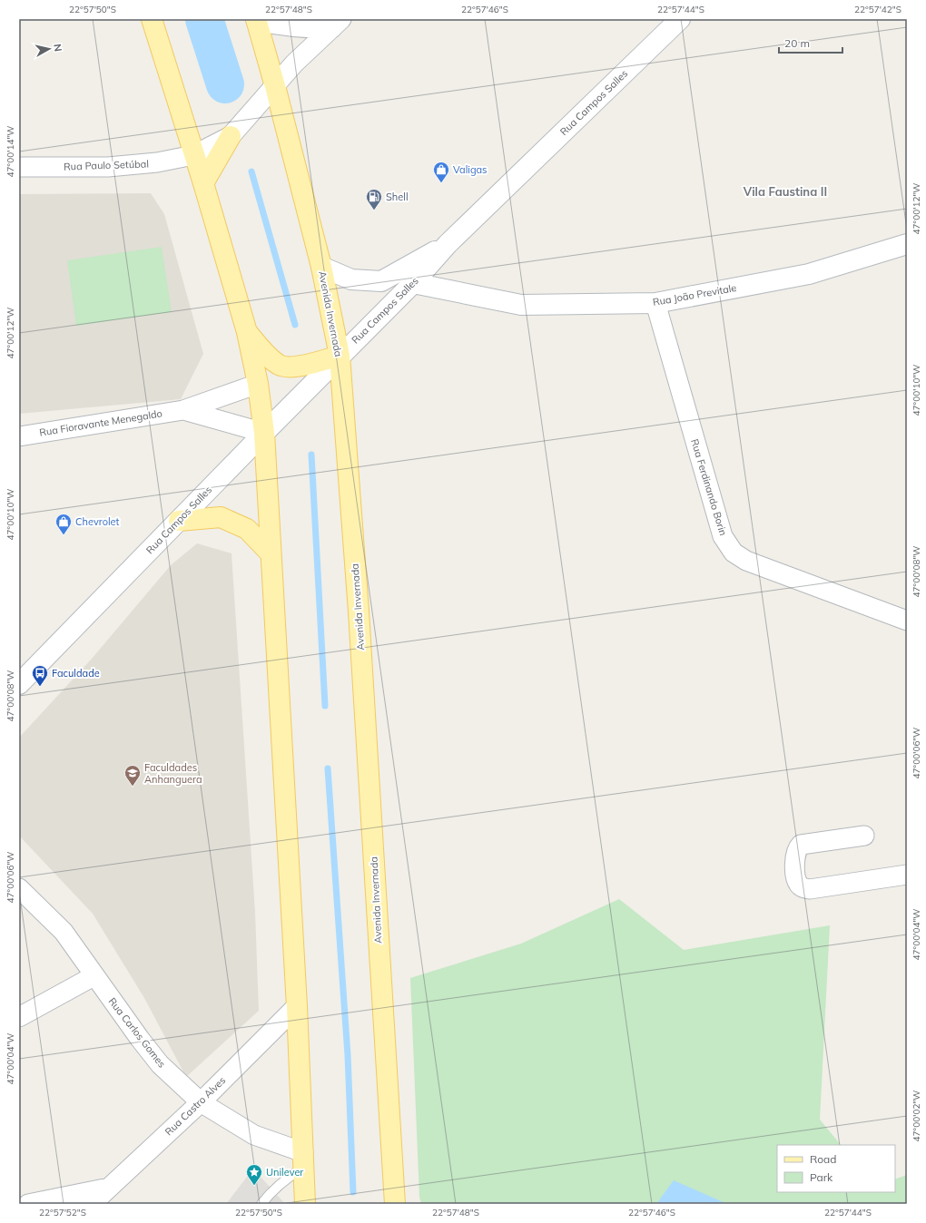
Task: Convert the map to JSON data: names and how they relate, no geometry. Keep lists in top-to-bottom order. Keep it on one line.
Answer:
{"streets":{"main road":["Rua Campos Salles","Rua João Previtale","Avenida Invernada"],"street":["Rua Paulo Setúbal","Rua Fioravante Menegaldo","Rua Ferdinando Borin","Rua Carlos Gomes","Rua Castro Alves"]},"crossings":[["Rua Campos Salles","Rua João Previtale"],["Rua Campos Salles","Avenida Invernada"],["Rua Campos Salles","Rua Fioravante Menegaldo"],["Rua João Previtale","Rua Ferdinando Borin"],["Rua Carlos Gomes","Rua Castro Alves"]],"districts":["Vila Faustina II"],"places":{"shop":["Valigas","Chevrolet"],"fuel station":["Shell"],"bus stop":["Faculdade"],"school or university":["Faculdades Anhanguera"],"place":["Unilever"]},"legend":["Road","Park"],"scale_bar":"20 m","north":"right","coordinates":["22°57'50\"S","22°57'48\"S","22°57'46\"S","22°57'44\"S","22°57'42\"S","47°00'14\"W","47°00'12\"W","47°00'10\"W","47°00'08\"W","47°00'06\"W","47°00'04\"W","47°00'02\"W","22°57'52\"S"]}
